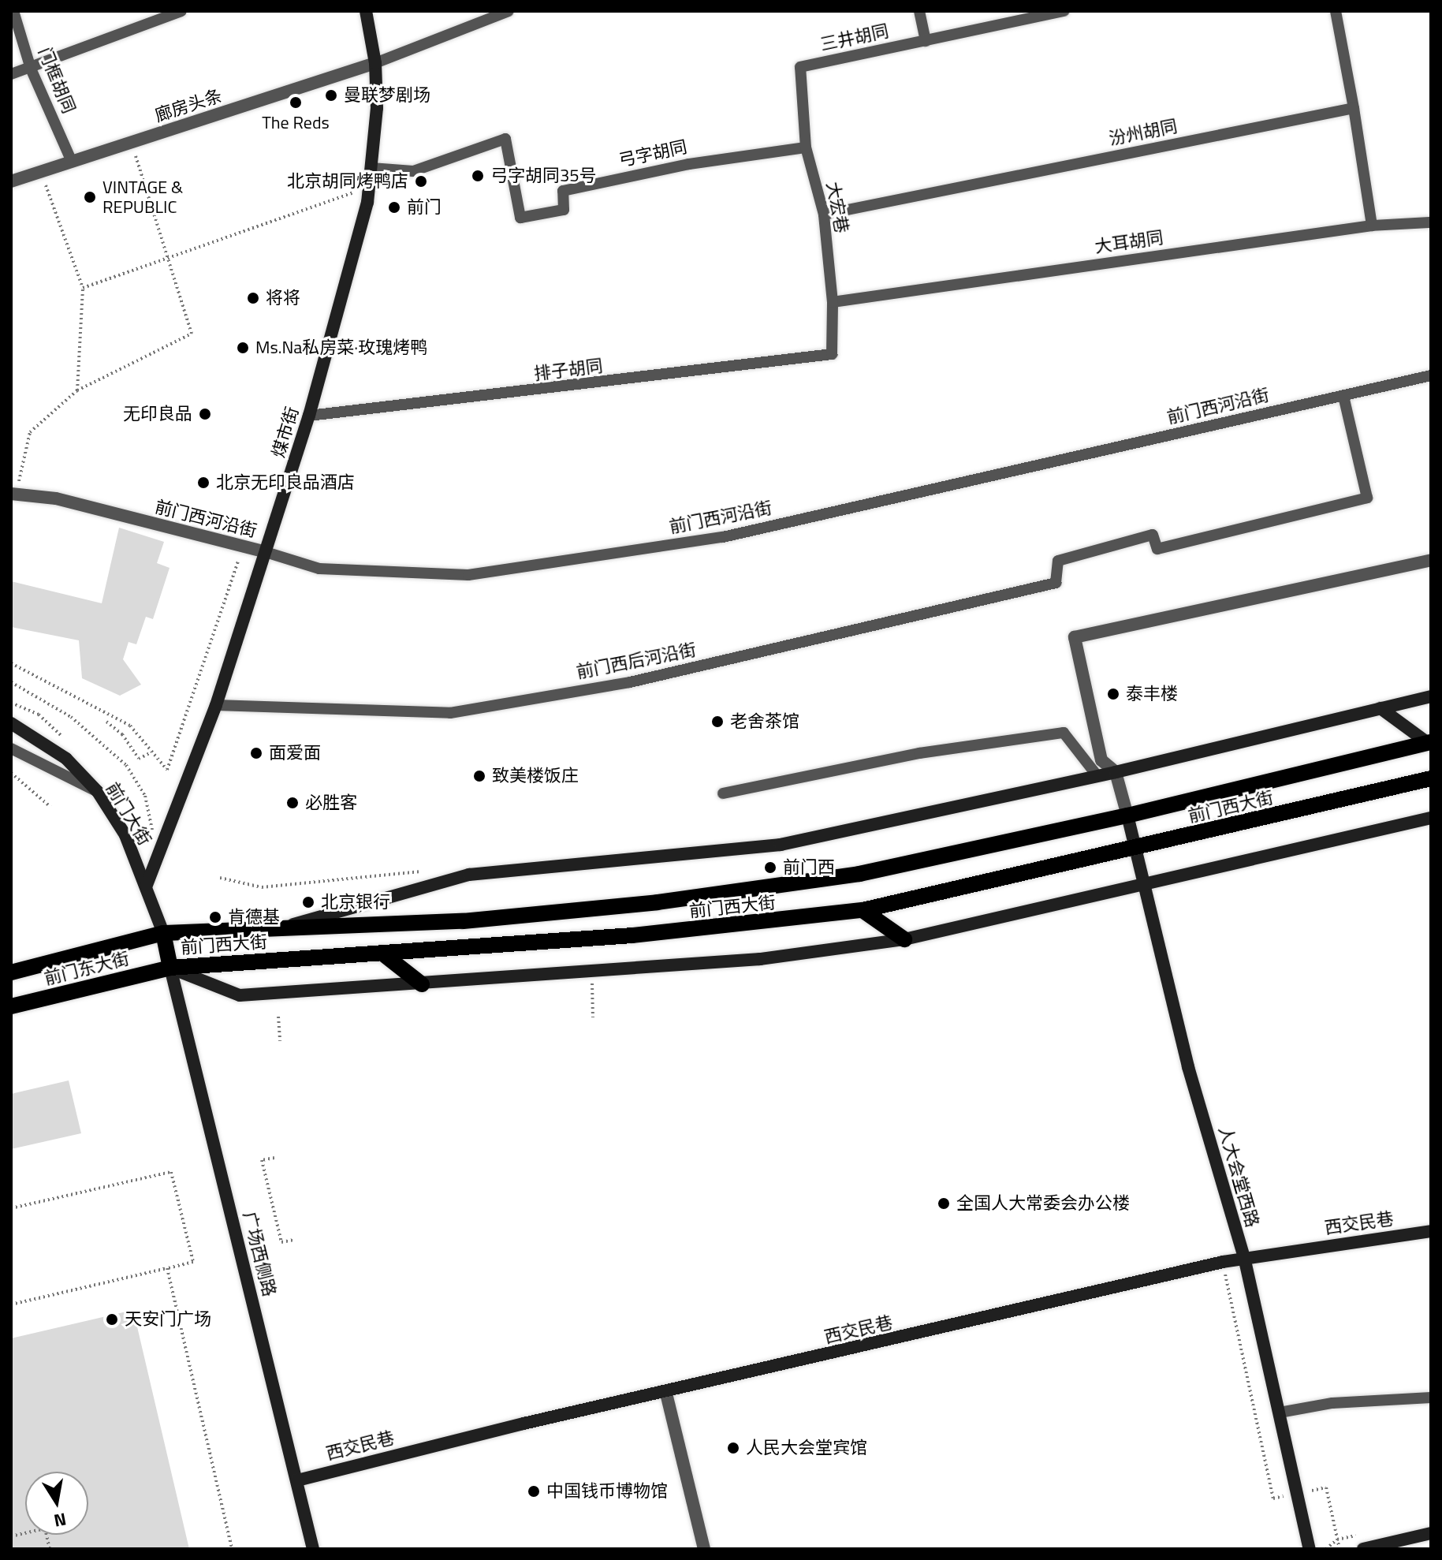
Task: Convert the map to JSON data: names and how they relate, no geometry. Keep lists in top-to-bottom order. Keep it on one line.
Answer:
{"streets":{"main road":["前门西大街","前门东大街"],"street":["廊房头条","前门西河沿街","煤市街","前门大街","人大会堂西路","西交民巷","广场西侧路"],"lane":["三井胡同","门框胡同","汾州胡同","弓字胡同","大宏巷","大耳胡同","排子胡同","前门西后河沿街"]},"crossings":[["三井胡同","大宏巷"],["门框胡同","廊房头条"],["廊房头条","煤市街"],["汾州胡同","大宏巷"],["弓字胡同","大宏巷"],["弓字胡同","煤市街"],["大宏巷","大耳胡同"],["大宏巷","排子胡同"],["排子胡同","煤市街"],["前门西河沿街","煤市街"],["前门西河沿街","前门西后河沿街"],["煤市街","前门西后河沿街"],["煤市街","前门大街"],["前门西大街","前门大街"],["前门西大街","前门东大街"],["前门西大街","人大会堂西路"],["前门西大街","广场西侧路"],["前门大街","前门东大街"],["前门东大街","广场西侧路"],["人大会堂西路","西交民巷"],["西交民巷","广场西侧路"]],"places":["曼联梦剧场","The Reds","弓字胡同35号","北京胡同烤鸭店","VINTAGE & REPUBLIC","前门","将将","Ms.Na私房菜·玫瑰烤鸭","无印良品","北京无印良品酒店","泰丰楼","老舍茶馆","面爱面","致美楼饭庄","必胜客","前门西","北京银行","肯德基","全国人大常委会办公楼","天安门广场","人民大会堂宾馆","中国钱币博物馆"],"north":"bottom"}
